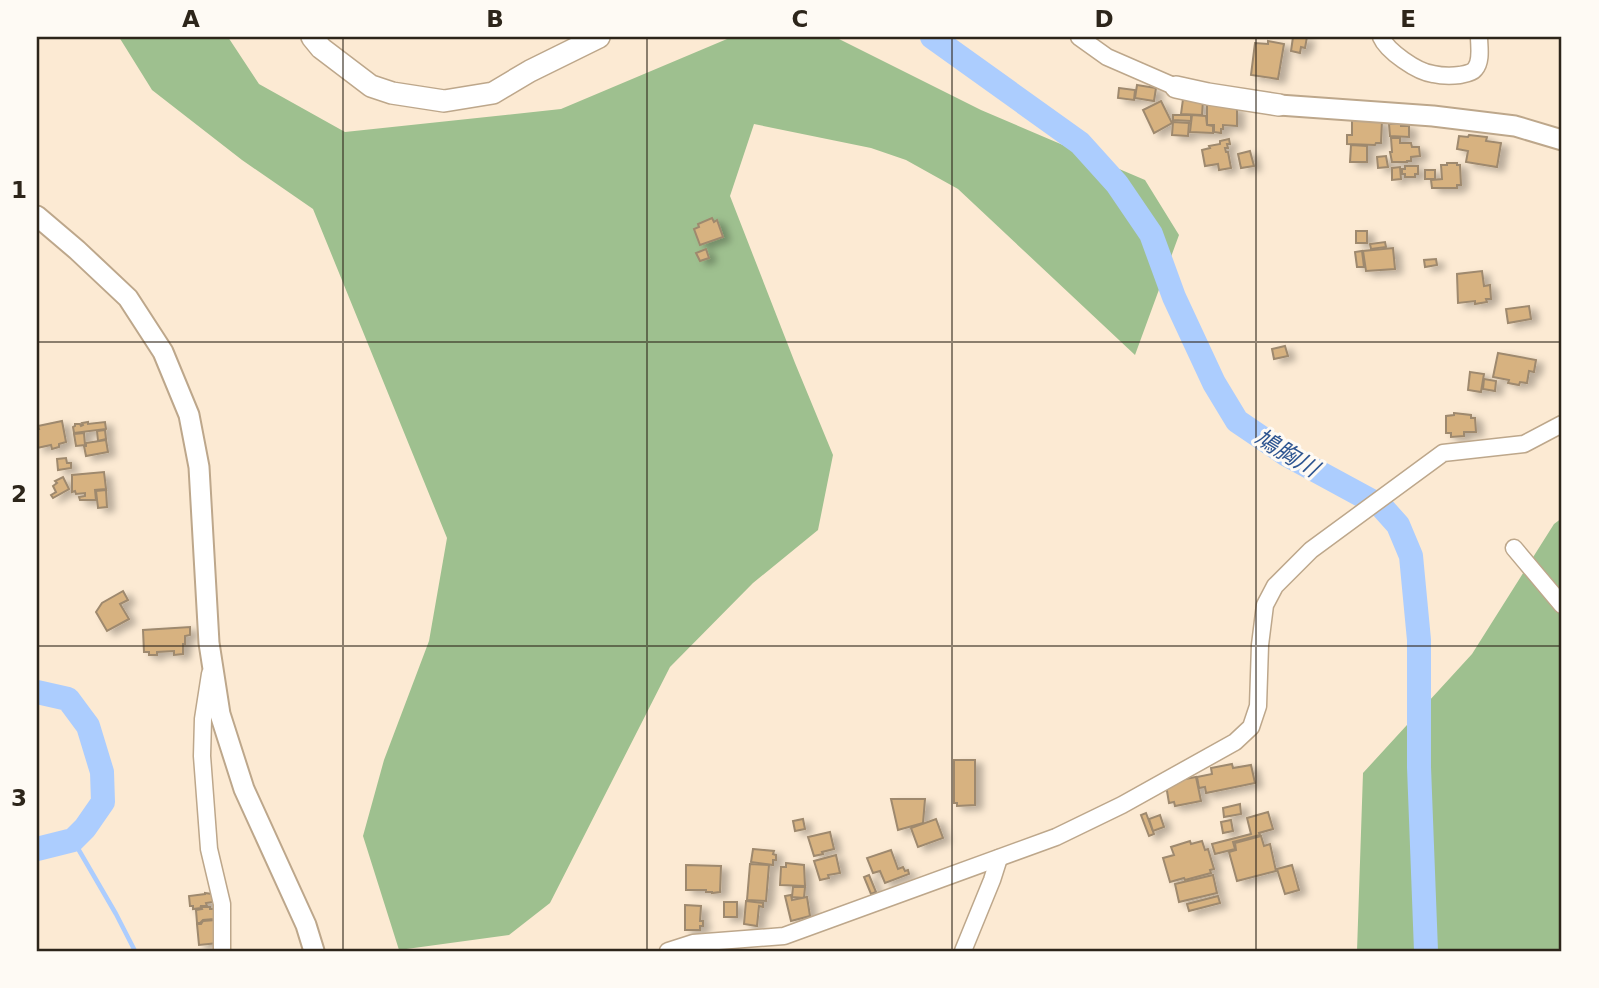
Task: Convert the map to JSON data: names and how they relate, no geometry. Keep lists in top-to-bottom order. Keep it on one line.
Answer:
{"water":["鳩胸川"],"grid":{"columns":["A","B","C","D","E"],"rows":["1","2","3"]}}
